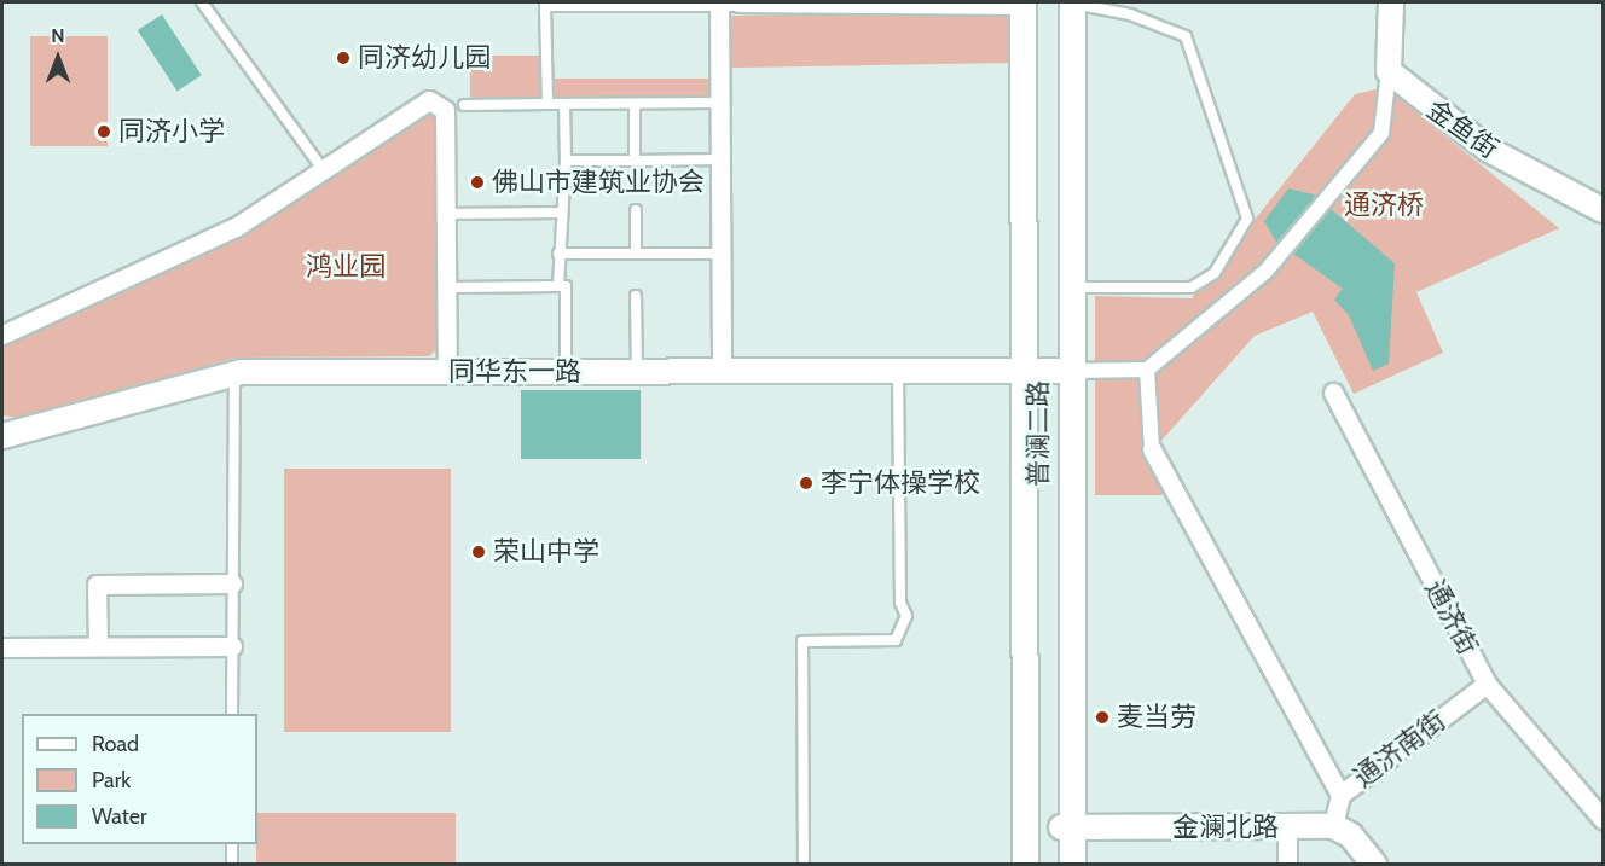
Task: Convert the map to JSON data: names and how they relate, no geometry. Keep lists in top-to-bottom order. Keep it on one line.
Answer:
{"streets":{"main road":["普澜二路"],"street":["金鱼街","同华东一路","通济街","通济南街","金澜北路"]},"crossings":[["同华东一路","普澜二路"],["普澜二路","金澜北路"],["通济街","通济南街"],["通济南街","金澜北路"]],"parks":["通济桥","鸿业园"],"places":["同济幼儿园","同济小学","佛山市建筑业协会","李宁体操学校","荣山中学","麦当劳"],"legend":["Road","Park","Water"],"north":"top"}
